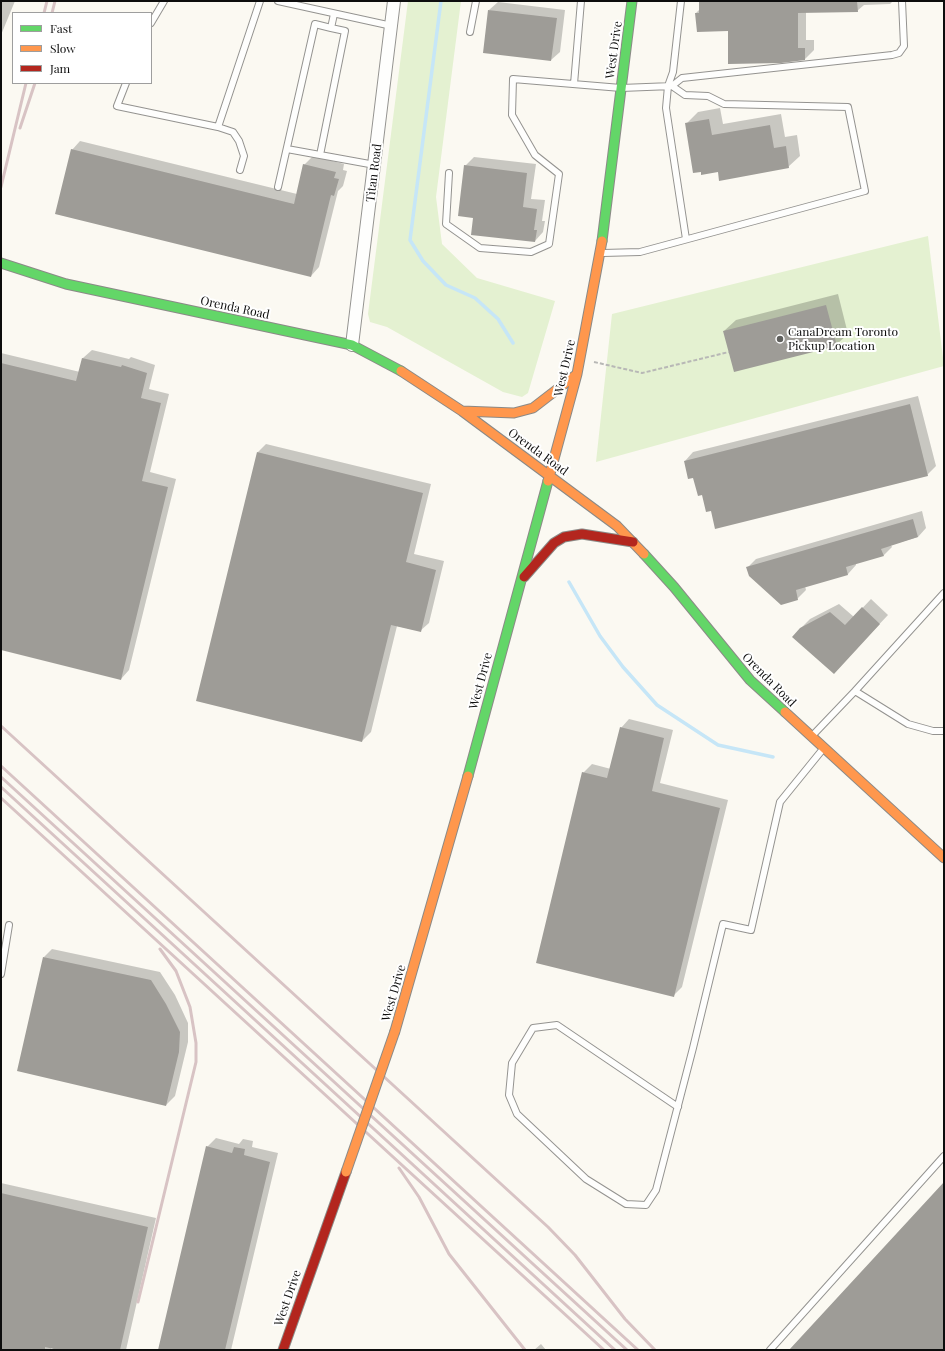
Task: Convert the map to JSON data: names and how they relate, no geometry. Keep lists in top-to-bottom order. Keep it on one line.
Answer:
{"streets":{"street":["West Drive","Titan Road","Orenda Road"]},"crossings":[["West Drive","Orenda Road"],["Titan Road","Orenda Road"]],"places":["CanaDream Toronto Pickup Location"],"legend":["Fast","Slow","Jam"]}
